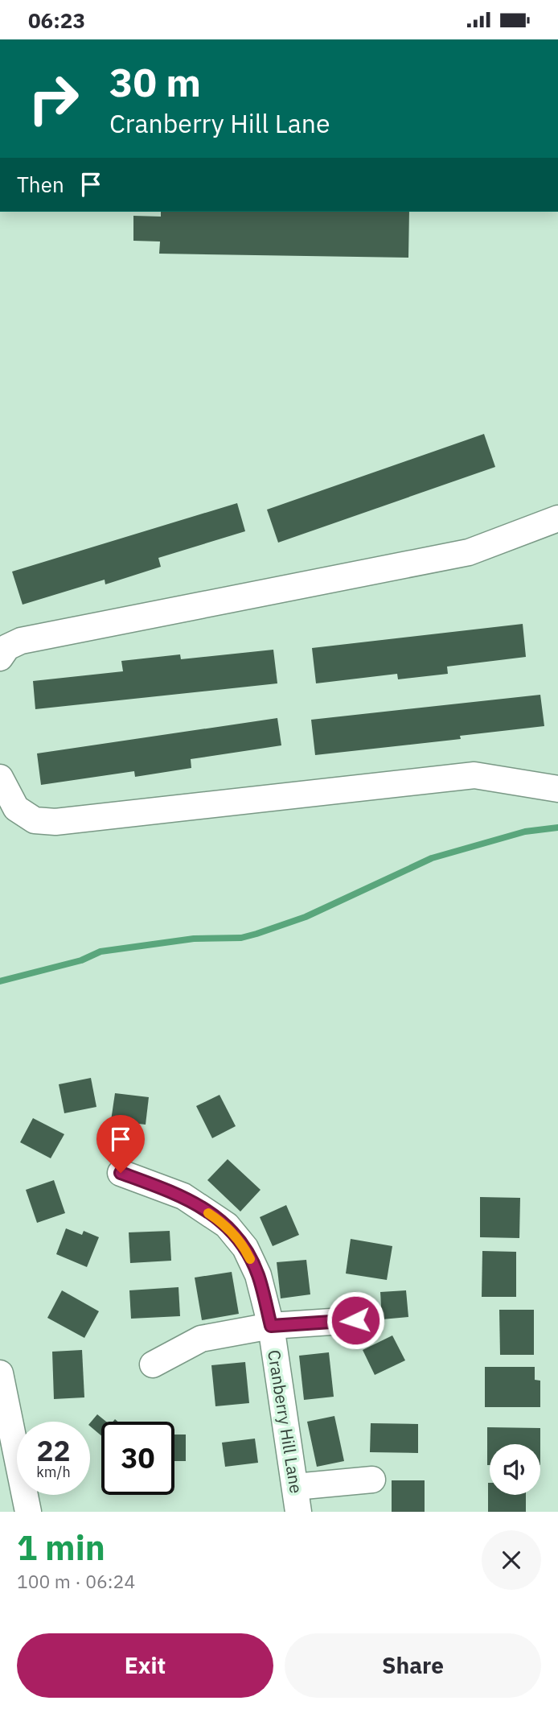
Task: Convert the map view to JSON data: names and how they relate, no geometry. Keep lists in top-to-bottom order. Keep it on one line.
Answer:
{"streets":{"street":["Cranberry Hill Lane"]},"page":{"status":"06:23","turn":["30 m","Cranberry Hill Lane"],"then":"Then","speed":"22 km/h","limit":"30","heading":["1 min","100 m · 06:24"],"buttons":["Exit","Share"]}}
